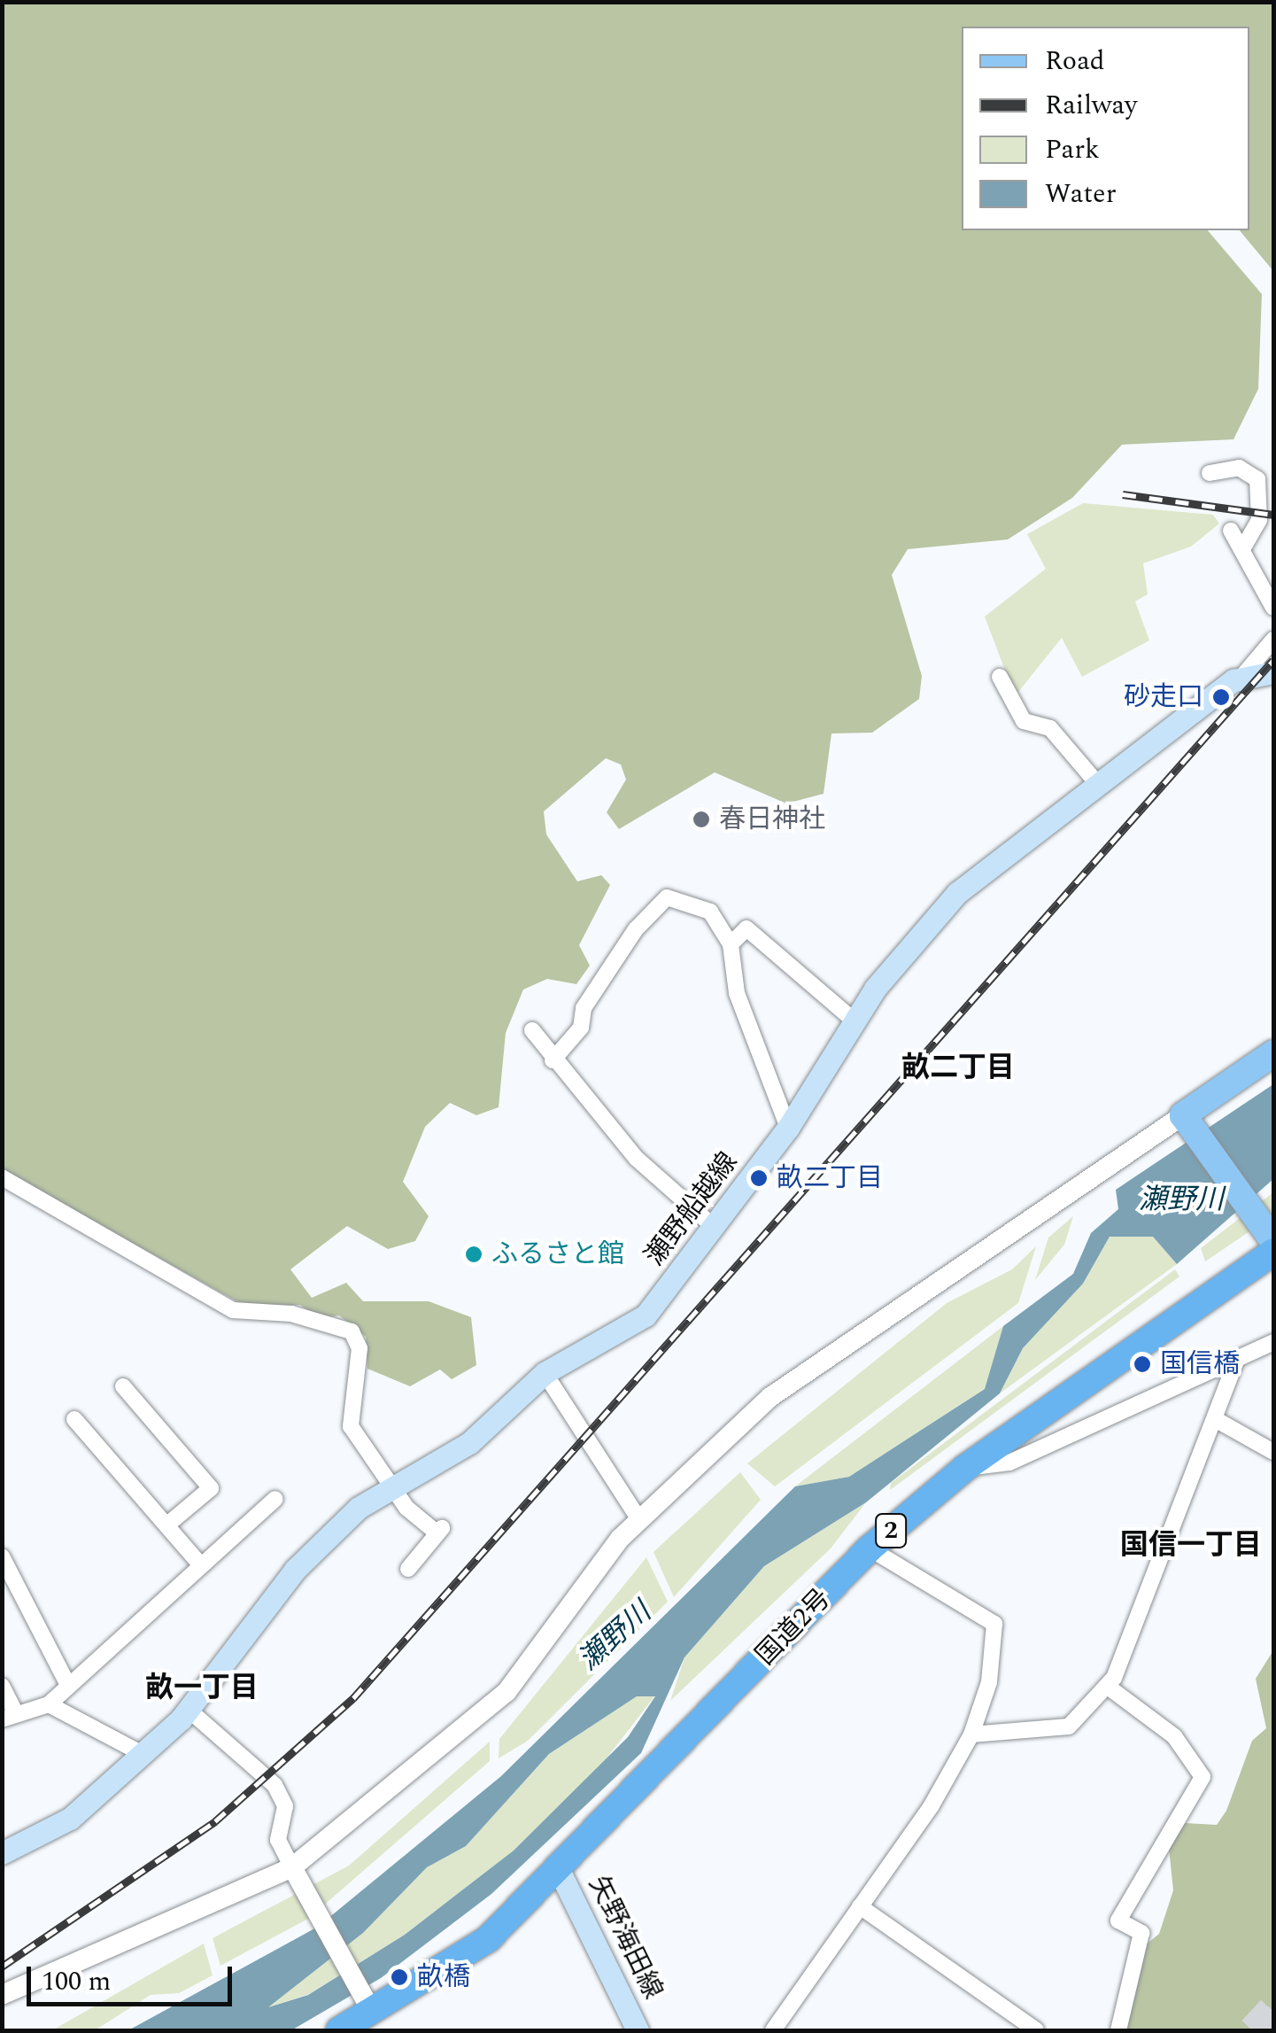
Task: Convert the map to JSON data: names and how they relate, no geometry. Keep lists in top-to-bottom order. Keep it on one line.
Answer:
{"streets":{"highway":["2","国道2号"],"main road":["瀬野船越線","矢野海田線"]},"crossings":[["国道2号","矢野海田線"]],"districts":["畝二丁目","国信一丁目","畝一丁目"],"water":["瀬野川"],"places":["砂走口","春日神社","畝二丁目","ふるさと館","国信橋","畝橋"],"legend":["Road","Railway","Park","Water"],"scale_bar":"100 m"}
